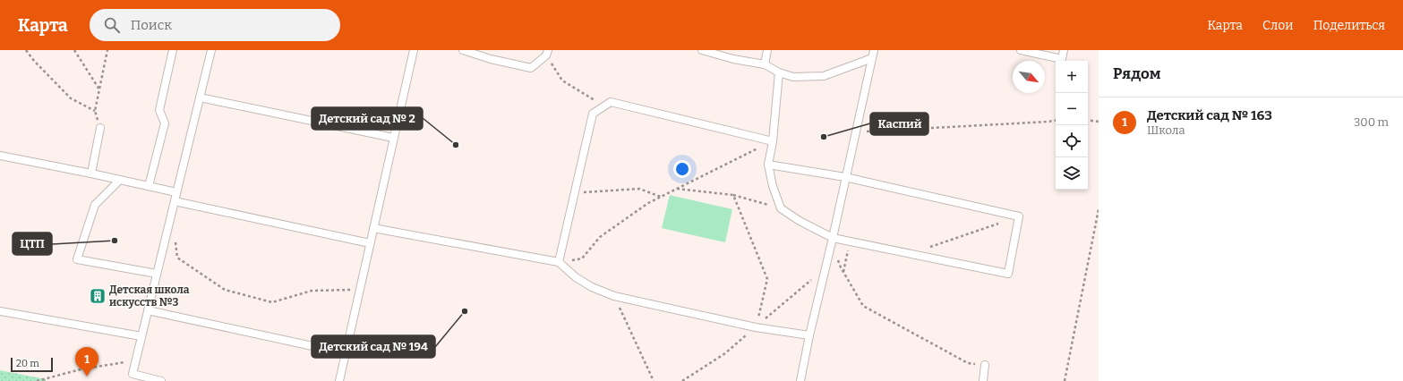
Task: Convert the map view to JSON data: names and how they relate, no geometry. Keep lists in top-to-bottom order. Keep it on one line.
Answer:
{"places":{"other":["Каспий","Детский сад № 2","ЦТП","Детский сад № 194"],"building":["Детская школа искусств №3"]},"scale_bar":"20 m","north":"bottom right","page":{"header":"Карта","search":"Поиск","nav":["Карта","Слои","Поделиться"],"heading":"Рядом","map_buttons":["+","−"],"list":[{"mark":"1","name":"Детский сад № 163","note":"Школа","value":"300 m"}],"pins":"1","scale":"20 m"}}
